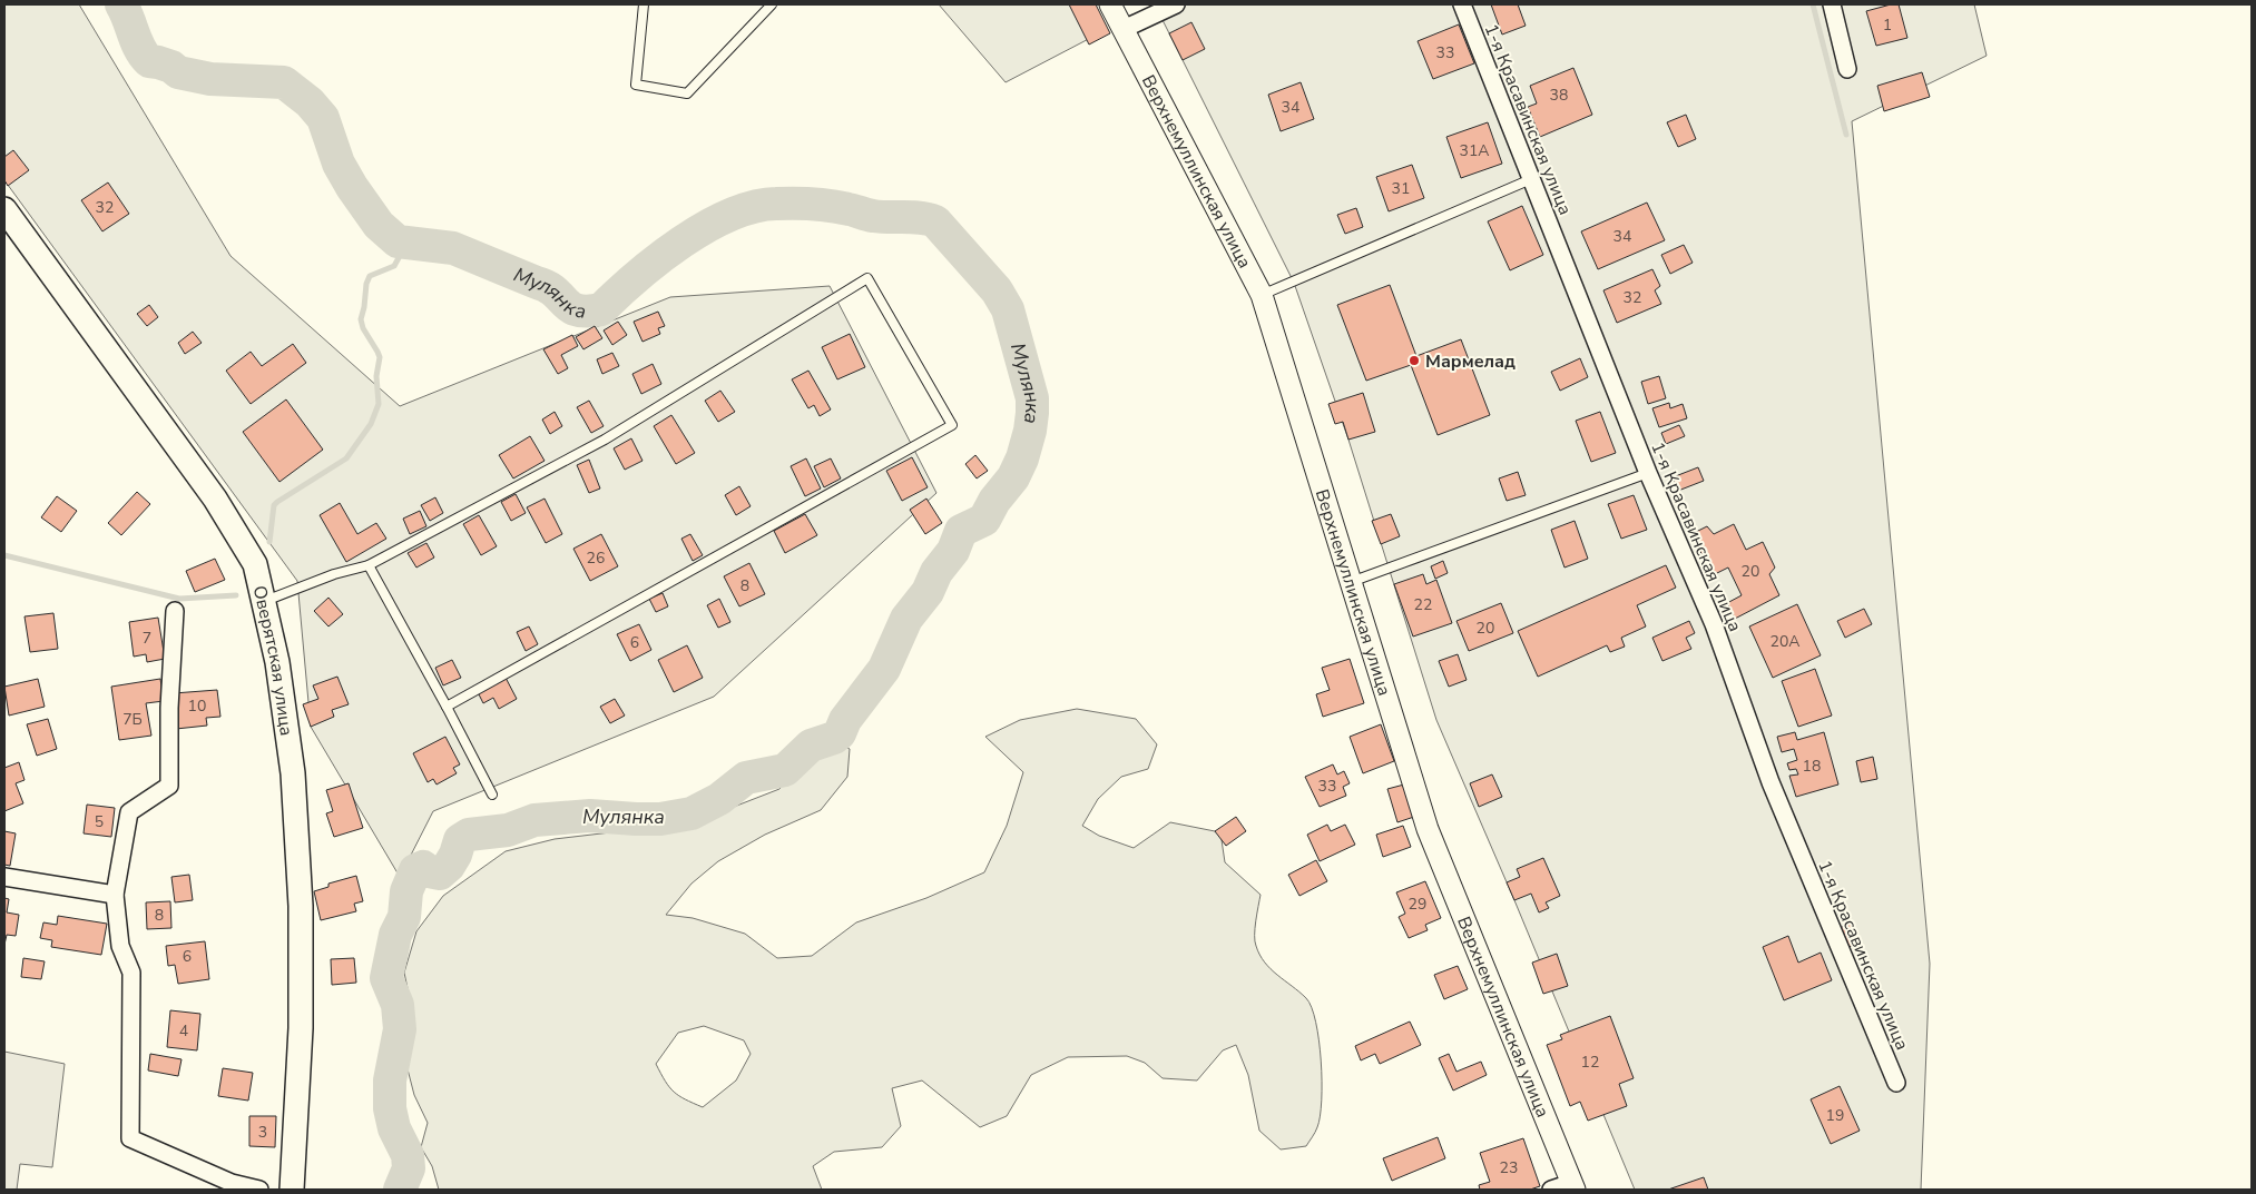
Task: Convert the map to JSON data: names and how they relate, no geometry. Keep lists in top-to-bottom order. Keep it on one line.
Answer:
{"streets":{"main road":["Оверятская улица"],"street":["1-я Красавинская улица","Верхнемуллинская улица"]},"water":["Мулянка"],"places":["Мармелад"],"house_numbers":["1","33","38","34","31А","31","32","34","32","26","20","8","22","20","7","20А","6","10","7Б","18","33","5","29","8","6","4","12","19","3","23"]}
